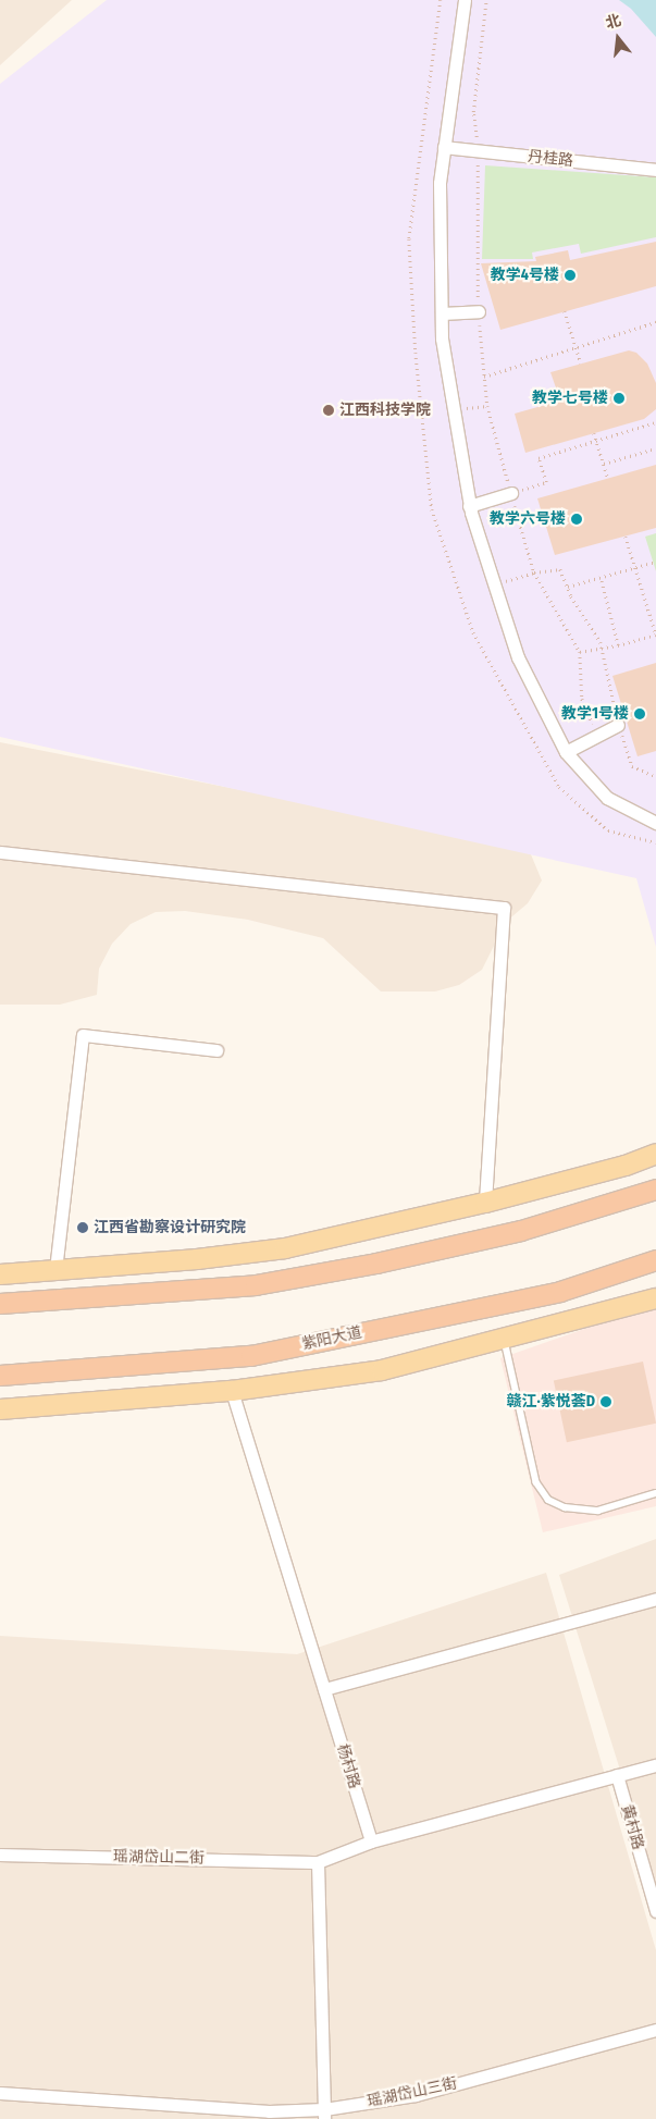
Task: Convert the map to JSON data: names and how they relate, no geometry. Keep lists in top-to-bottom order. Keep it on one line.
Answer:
{"streets":{"highway":["紫阳大道"],"street":["丹桂路","杨村路","黄村路","瑶湖岱山二街","瑶湖岱山三街"]},"places":["教学4号楼","教学七号楼","江西科技学院","教学六号楼","教学1号楼","江西省勘察设计研究院","赣江·紫悦荟D"],"north":"top"}
